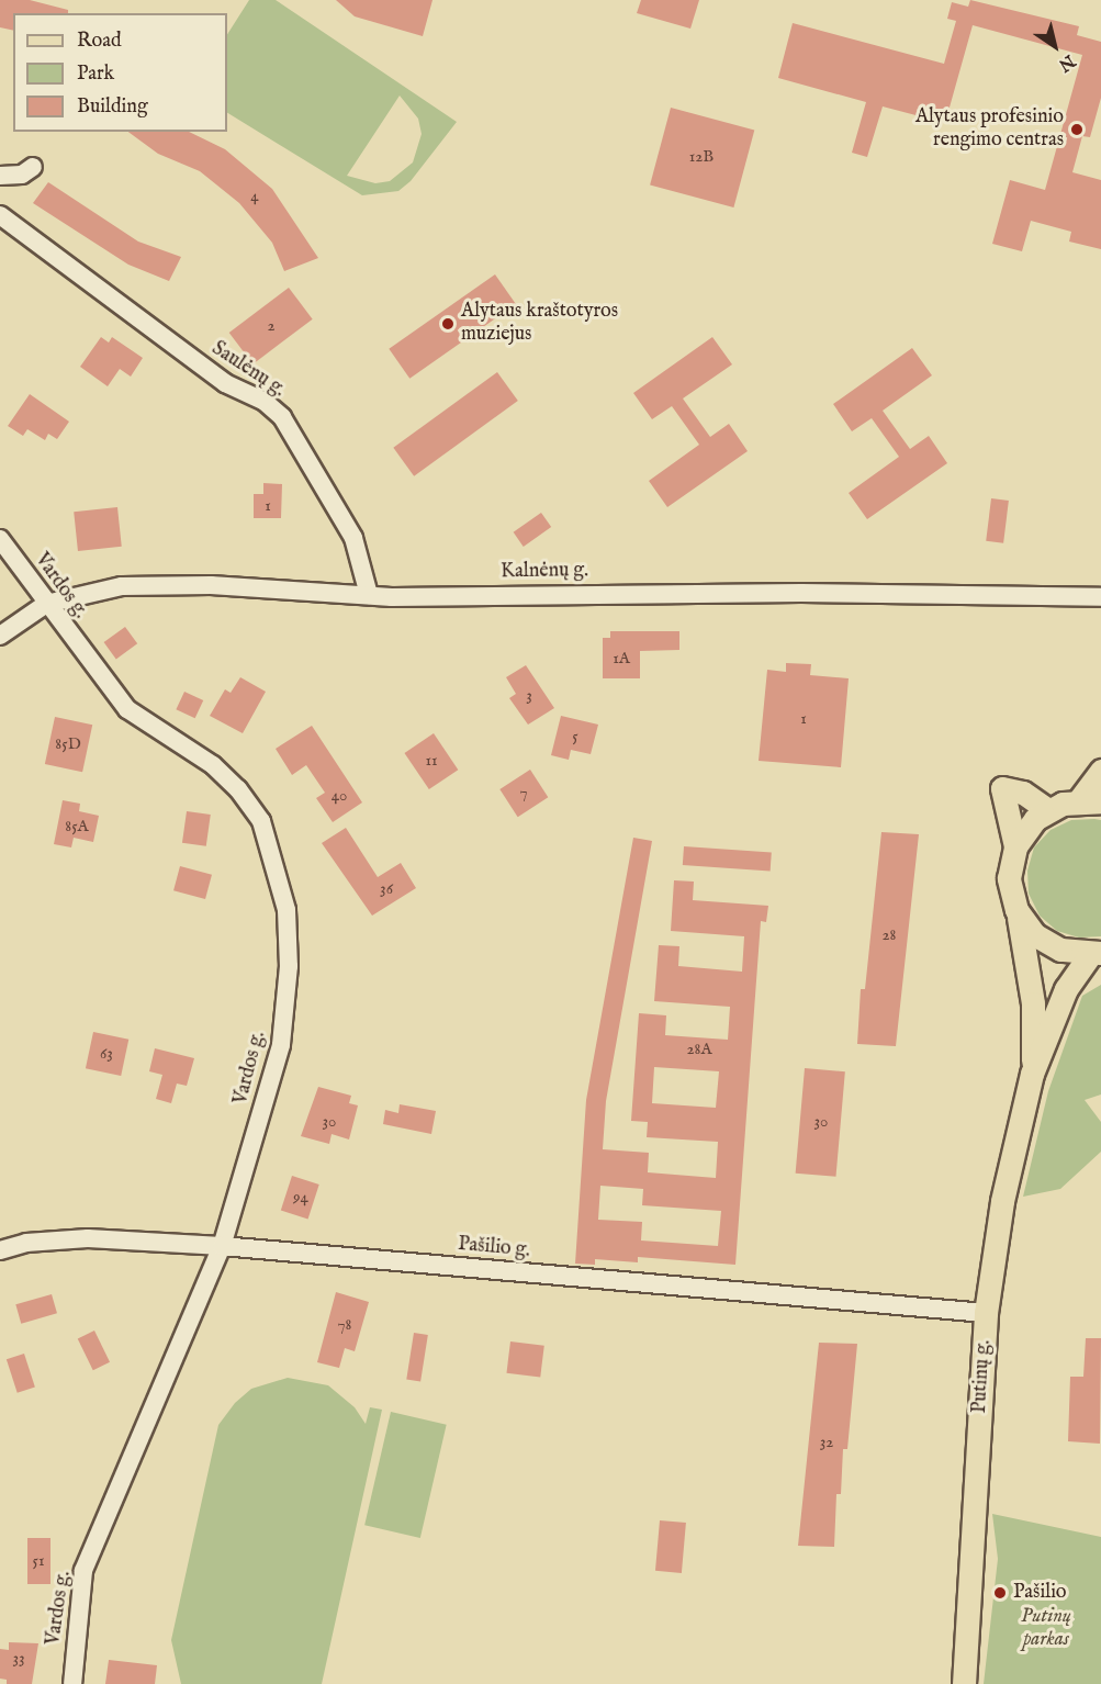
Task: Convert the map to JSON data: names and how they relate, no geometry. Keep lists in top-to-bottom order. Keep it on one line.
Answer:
{"streets":{"main road":["Putinų g."],"street":["Saulėnų g.","Kalnėnų g.","Vardos g.","Pašilio g."]},"crossings":[["Saulėnų g.","Kalnėnų g."],["Kalnėnų g.","Vardos g."],["Vardos g.","Pašilio g."],["Pašilio g.","Putinų g."]],"parks":["Putinų parkas"],"places":["Alytaus profesinio rengimo centras","Alytaus kraštotyros muziejus","Pašilio"],"house_numbers":["12B","4","2","1","1A","3","1","5","85D","11","7","40","85A","36","28","28A","63","30","30","94","78","32","51","33"],"legend":["Road","Park","Building"],"north":"bottom right"}
